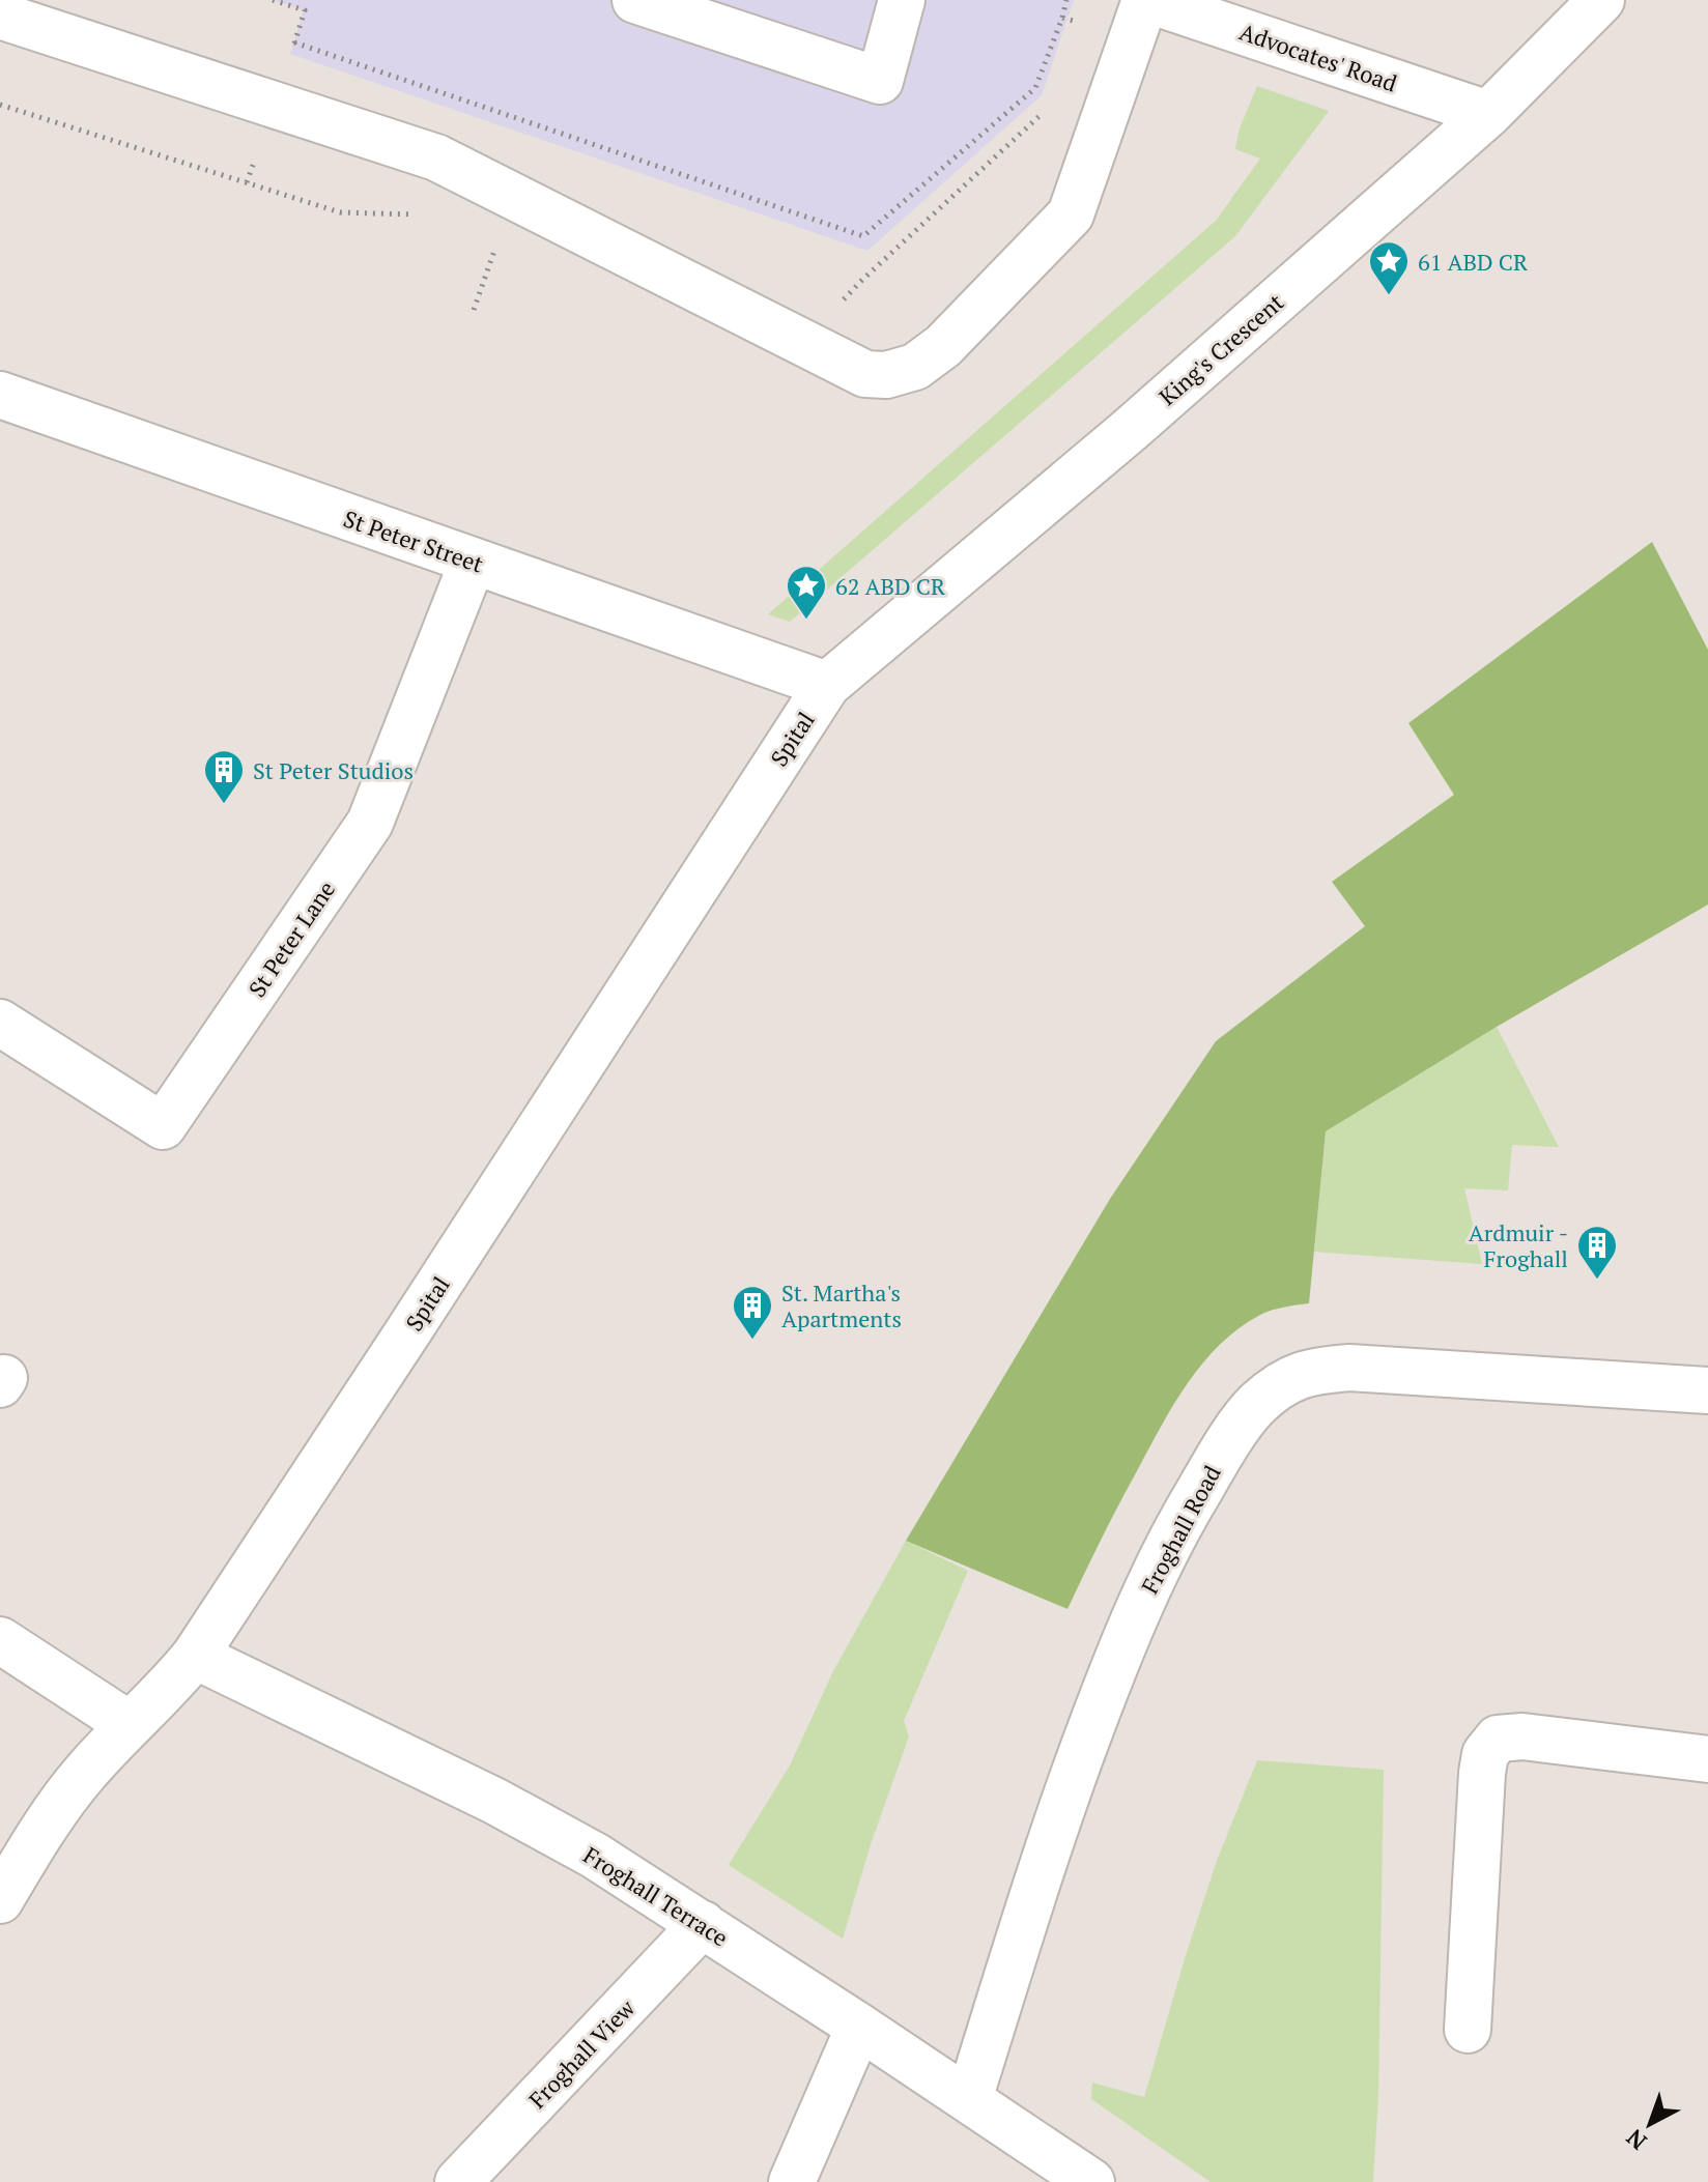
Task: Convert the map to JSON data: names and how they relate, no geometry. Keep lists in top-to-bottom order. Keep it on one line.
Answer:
{"streets":{"street":["Advocates' Road","King's Crescent","St Peter Street","Spital","St Peter Lane","Froghall Road","Froghall Terrace","Froghall View"]},"crossings":[["Advocates' Road","King's Crescent"],["King's Crescent","St Peter Street"],["King's Crescent","Spital"],["St Peter Street","Spital"],["St Peter Street","St Peter Lane"],["Spital","Froghall Terrace"],["Froghall Road","Froghall Terrace"],["Froghall Terrace","Froghall View"]],"places":{"place":["61 ABD CR","62 ABD CR"],"building":["St Peter Studios","Ardmuir - Froghall","St. Martha's Apartments"]},"north":"bottom left"}
